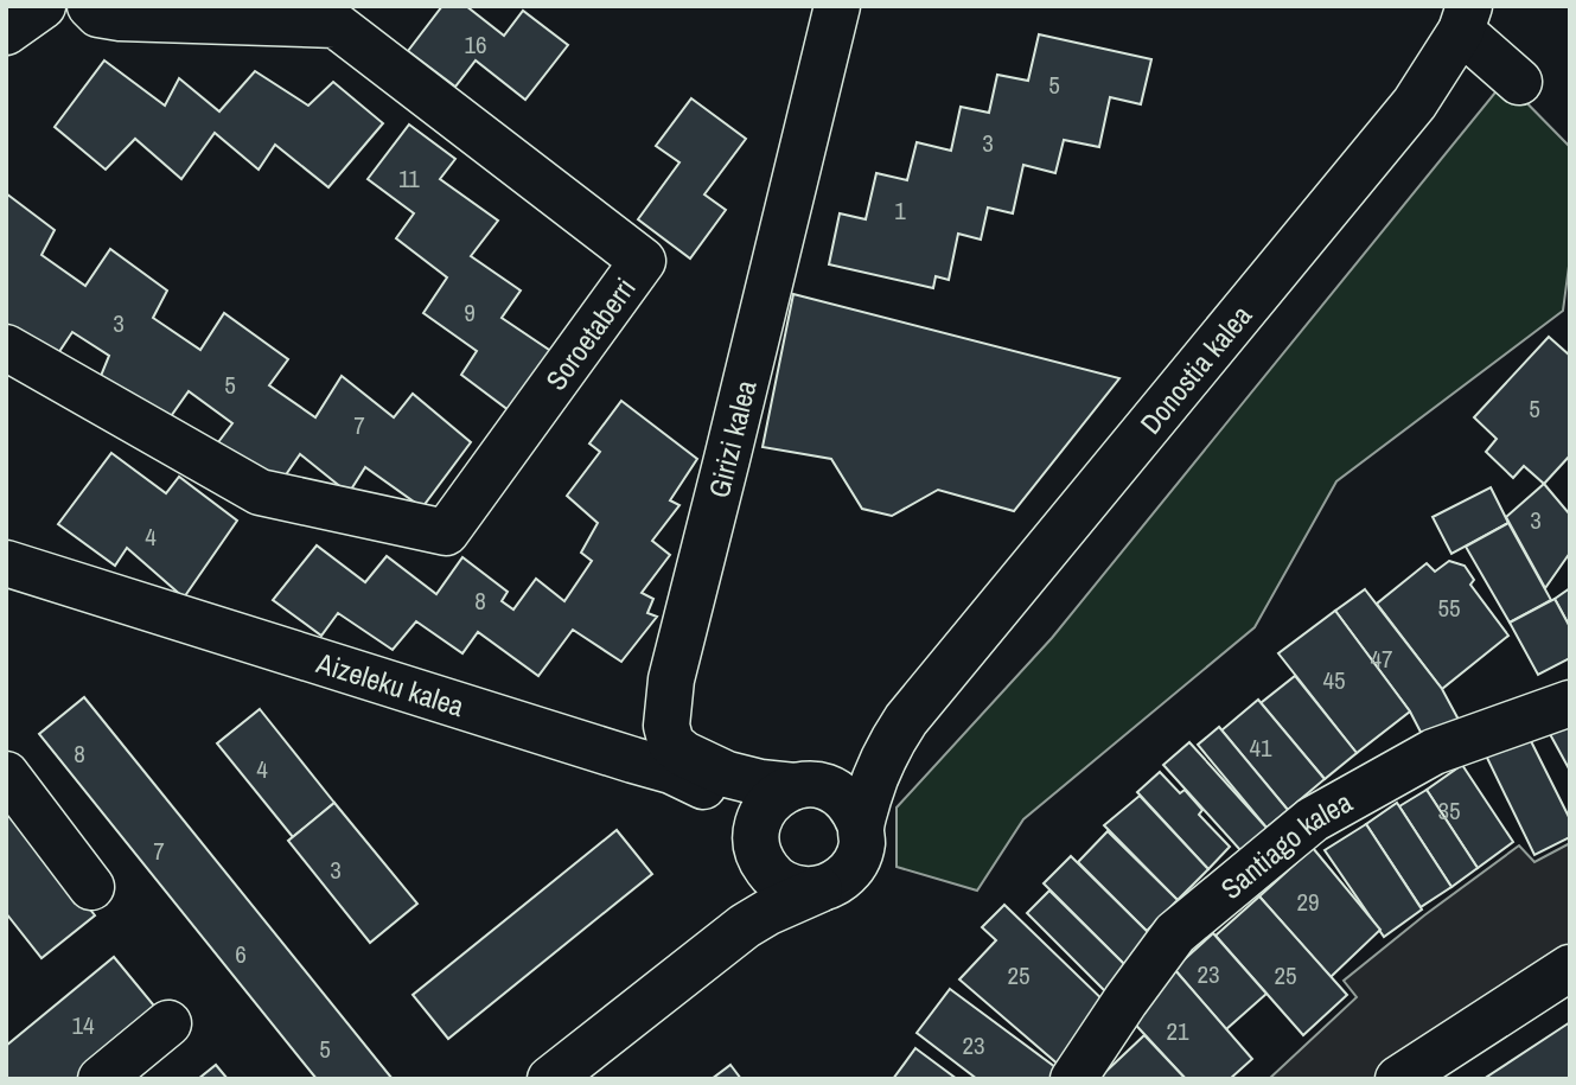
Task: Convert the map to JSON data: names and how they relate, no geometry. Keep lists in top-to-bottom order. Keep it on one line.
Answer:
{"streets":{"street":["Soroetaberri","Donostia kalea","Girizi kalea","Aizeleku kalea","Santiago kalea"]},"crossings":[["Donostia kalea","Girizi kalea"],["Donostia kalea","Aizeleku kalea"],["Girizi kalea","Aizeleku kalea"]],"house_numbers":["16","5","3","11","1","9","3","5","5","7","3","4","8","55","47","45","41","8","4","35","7","3","29","6","23","25","25","14","21","23","5"]}
